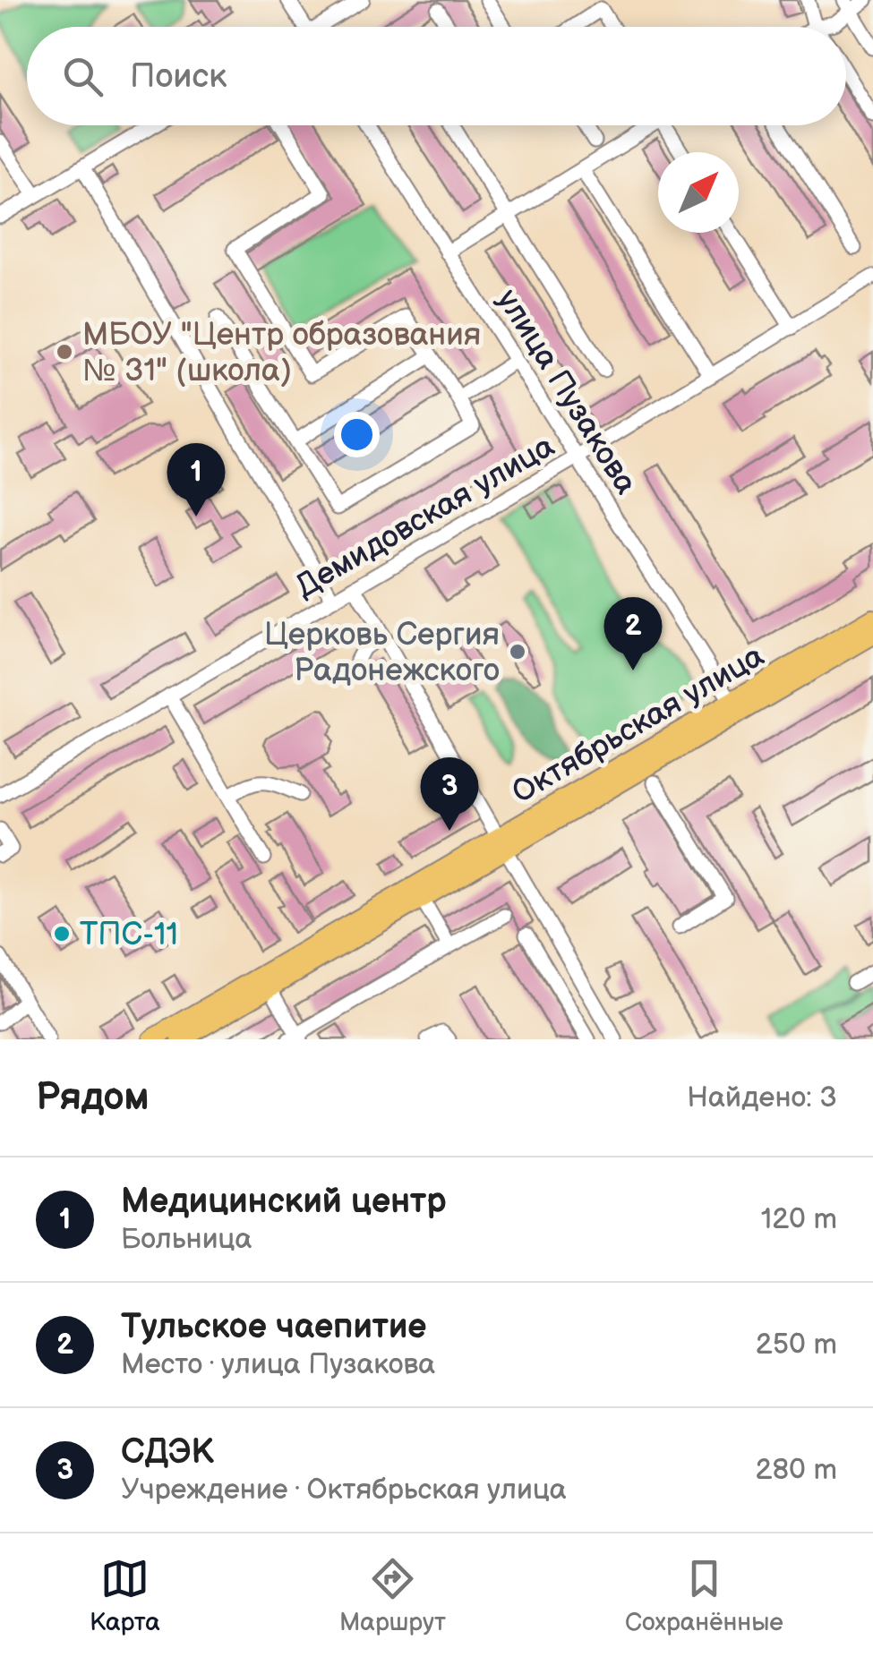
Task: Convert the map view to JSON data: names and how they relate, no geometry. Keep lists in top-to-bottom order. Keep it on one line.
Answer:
{"streets":{"main road":["Октябрьская улица"],"street":["улица Пузакова","Демидовская улица"]},"crossings":[["улица Пузакова","Демидовская улица"],["улица Пузакова","Октябрьская улица"]],"places":["МБОУ \"Центр образования № 31\" (школа)","Церковь Сергия Радонежского","ТПС-11"],"north":"top right","page":{"search":"Поиск","pins":["1","2","3"],"heading":["Рядом","Найдено: 3"],"list":[{"mark":"1","name":"Медицинский центр","note":"Больница","value":"120 m"},{"mark":"2","name":"Тульское чаепитие","note":"Место · улица Пузакова","value":"250 m"},{"mark":"3","name":"СДЭК","note":"Учреждение · Октябрьская улица","value":"280 m"}],"nav":["Карта","Маршрут","Сохранённые"]}}
